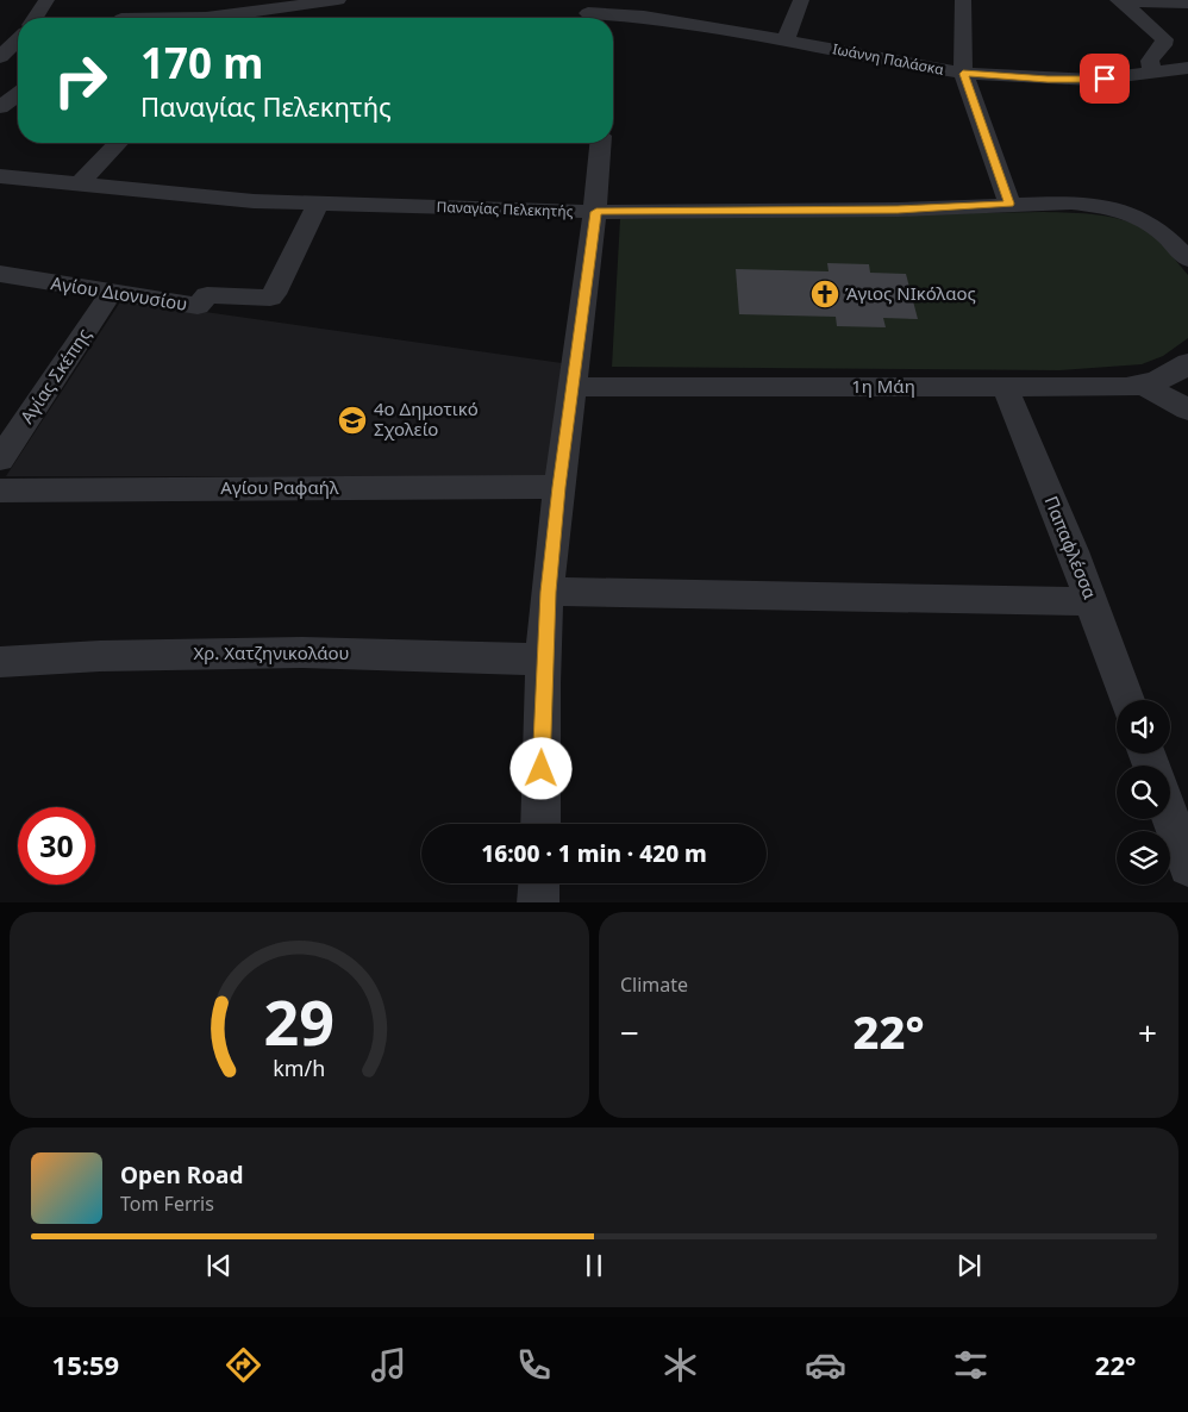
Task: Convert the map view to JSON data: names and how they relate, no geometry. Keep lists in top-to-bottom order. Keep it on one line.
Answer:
{"streets":{"street":["Ιωάννη Παλάσκα","Παναγίας Πελεκητής","Αγίου Διονυσίου","Αγίας Σκέπης","1η Μάη","Αγίου Ραφαήλ","Παπαφλέσσα","Χρ. Χατζηνικολάου"]},"crossings":[["Παναγίας Πελεκητής","Αγίου Διονυσίου"],["Αγίου Διονυσίου","Αγίας Σκέπης"],["1η Μάη","Παπαφλέσσα"]],"places":{"church":["Άγιος ΝΙκόλαος"],"school or university":["4ο Δημοτικό Σχολείο"]},"page":{"turn":["170 m","Παναγίας Πελεκητής"],"limit":"30","trip":"16:00 · 1 min · 420 m","tile":"Climate","heat":["−","22°","+"],"song":["Open Road","Tom Ferris"],"tabs":["15:59","22°"],"gauge":["29","km/h"]}}
